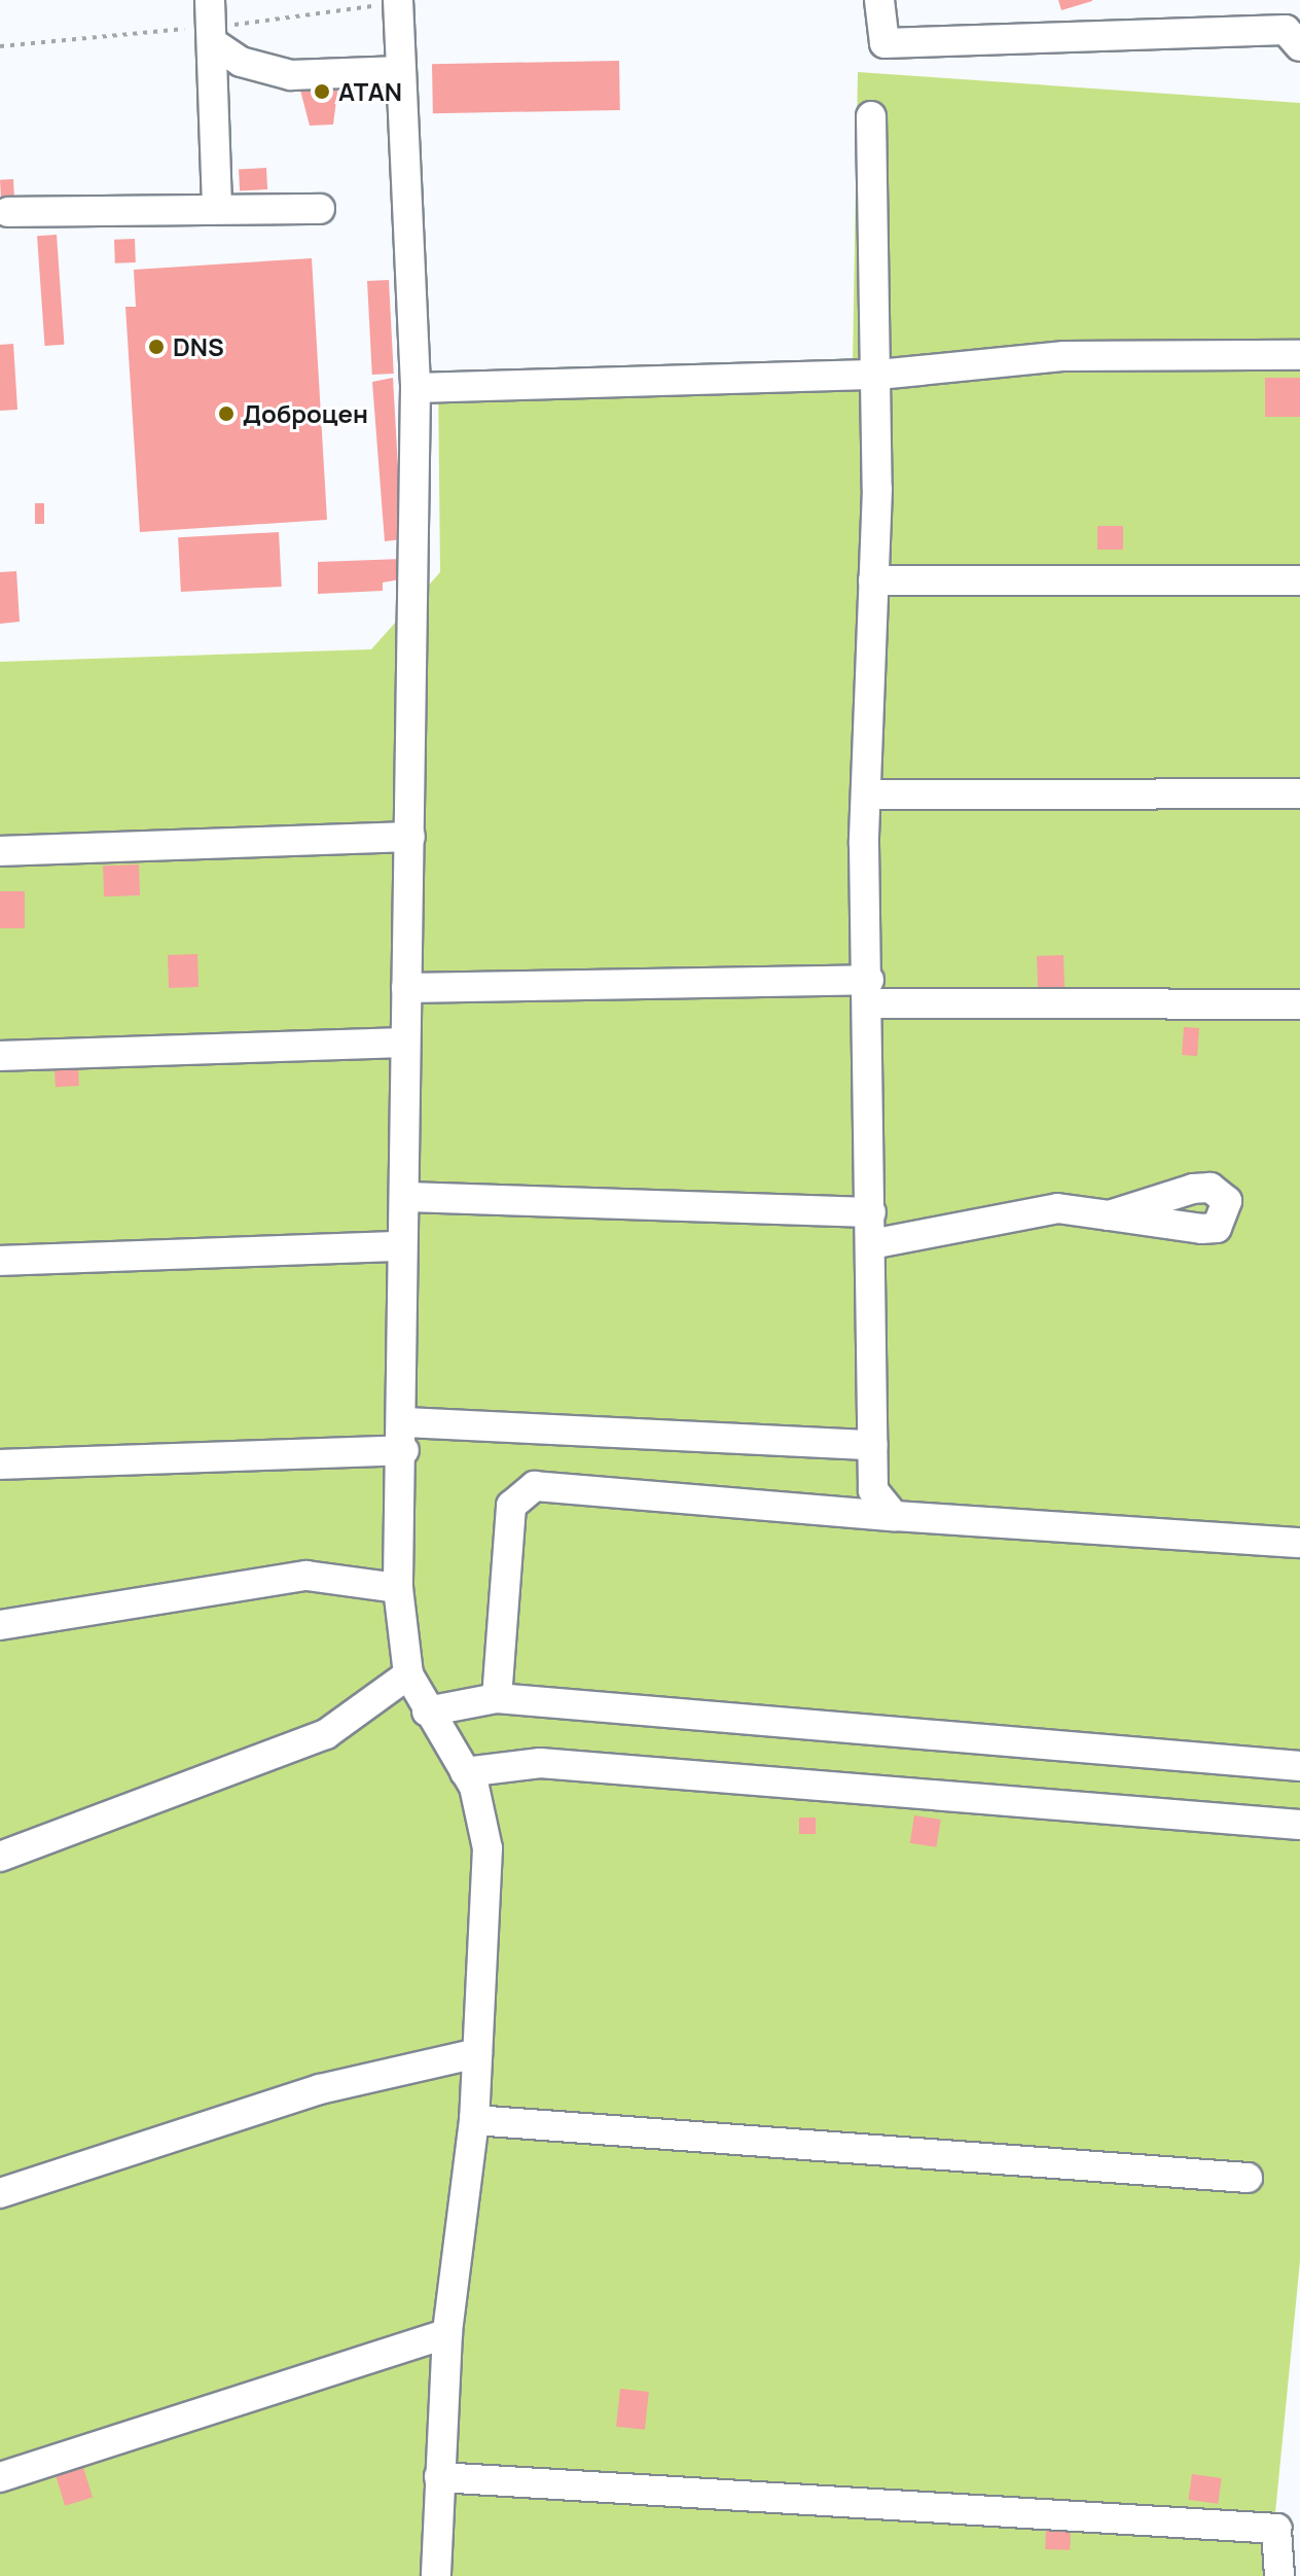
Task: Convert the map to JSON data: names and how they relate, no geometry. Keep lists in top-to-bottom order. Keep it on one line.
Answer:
{"places":["ATAN","DNS","Доброцен"]}
